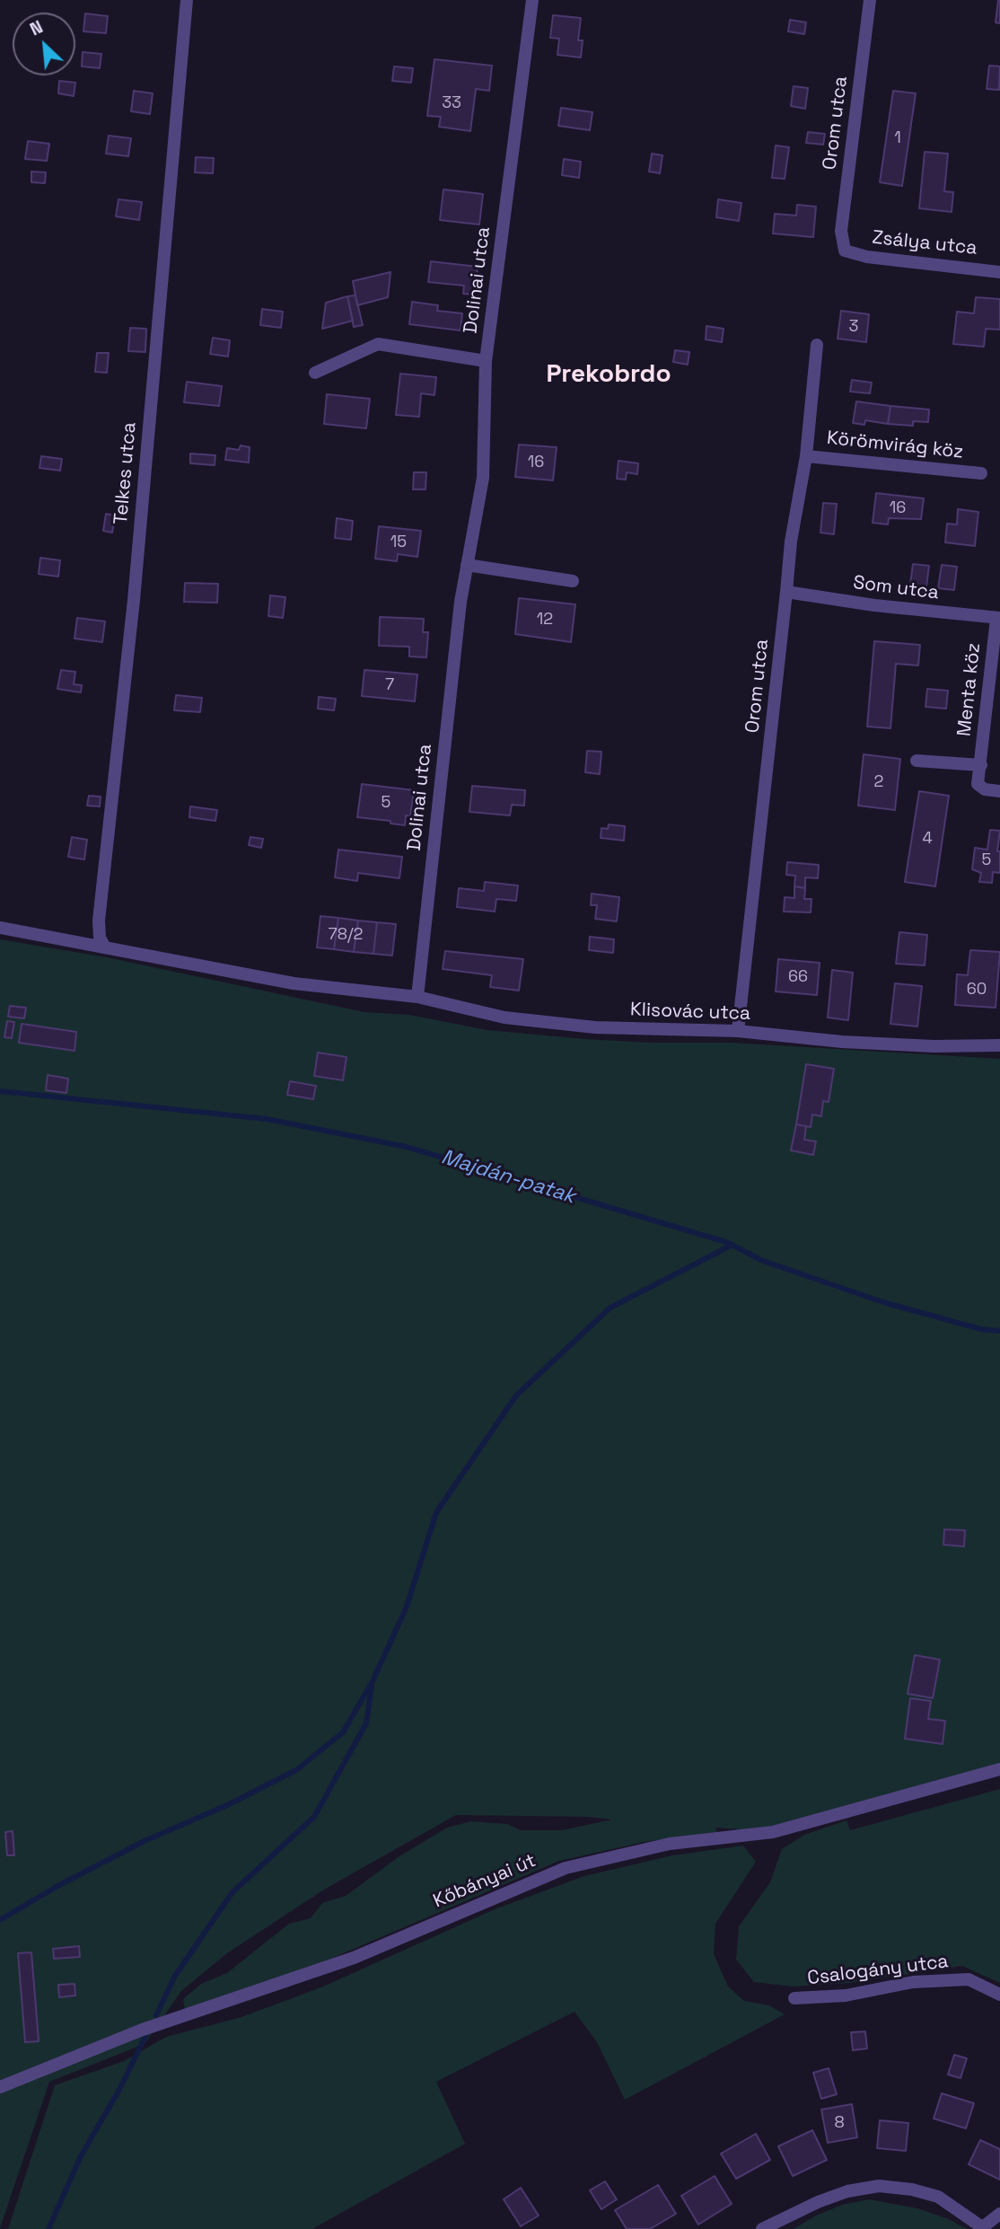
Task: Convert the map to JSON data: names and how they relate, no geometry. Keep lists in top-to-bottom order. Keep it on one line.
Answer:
{"streets":{"street":["Orom utca","Zsálya utca","Dolinai utca","Körömvirág köz","Telkes utca","Som utca","Menta köz","Klisovác utca","Kőbányai út","Csalogány utca"]},"crossings":[["Orom utca","Zsálya utca"],["Orom utca","Körömvirág köz"],["Orom utca","Som utca"],["Orom utca","Klisovác utca"],["Dolinai utca","Klisovác utca"],["Telkes utca","Klisovác utca"],["Som utca","Menta köz"]],"districts":["Prekobrdo"],"water":["Majdán-patak"],"house_numbers":["33","1","3","16","16","15","12","7","2","5","4","5","78/2","66","60","8"],"north":"top left"}
